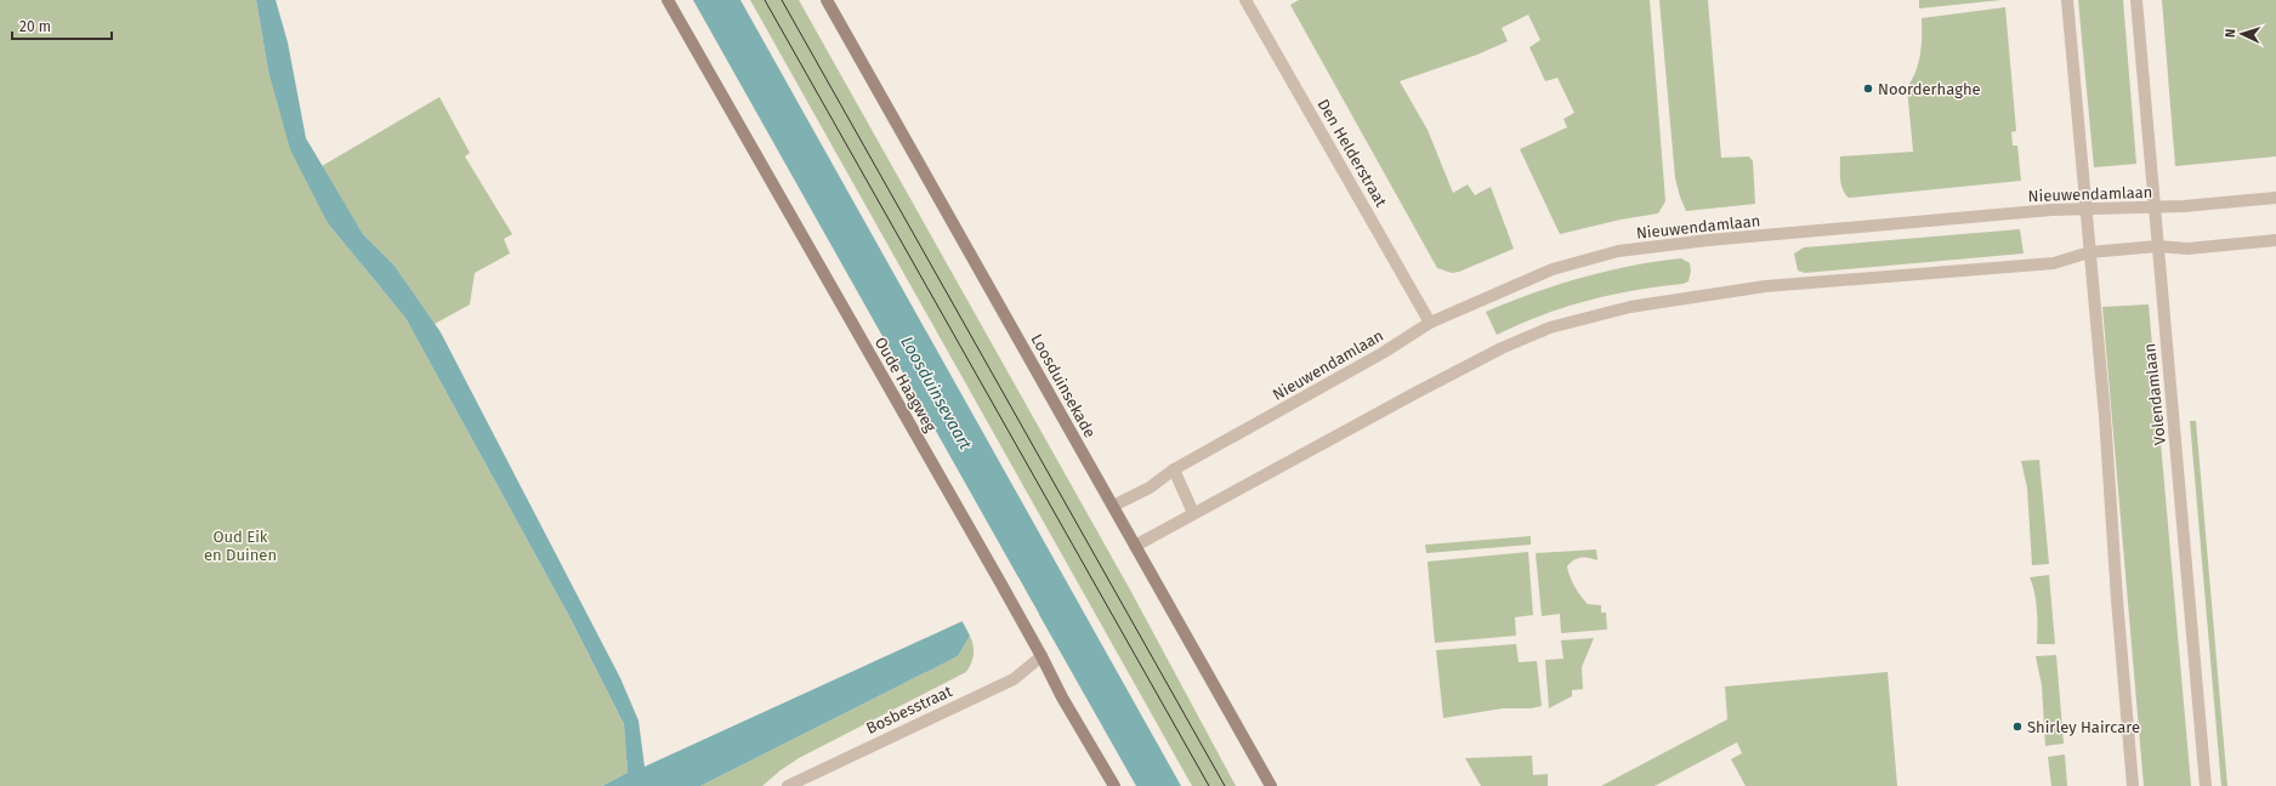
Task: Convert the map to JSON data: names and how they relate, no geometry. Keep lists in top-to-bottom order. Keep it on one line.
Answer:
{"streets":{"main road":["Oude Haagweg","Loosduinsekade"],"street":["Den Helderstraat","Nieuwendamlaan","Volendamlaan","Bosbesstraat"]},"crossings":[["Den Helderstraat","Nieuwendamlaan"],["Nieuwendamlaan","Loosduinsekade"],["Nieuwendamlaan","Volendamlaan"],["Oude Haagweg","Bosbesstraat"]],"water":["Loosduinsevaart"],"parks":["Oud Eik en Duinen"],"places":["Noorderhaghe","Shirley Haircare"],"scale_bar":"20 m","north":"left"}
